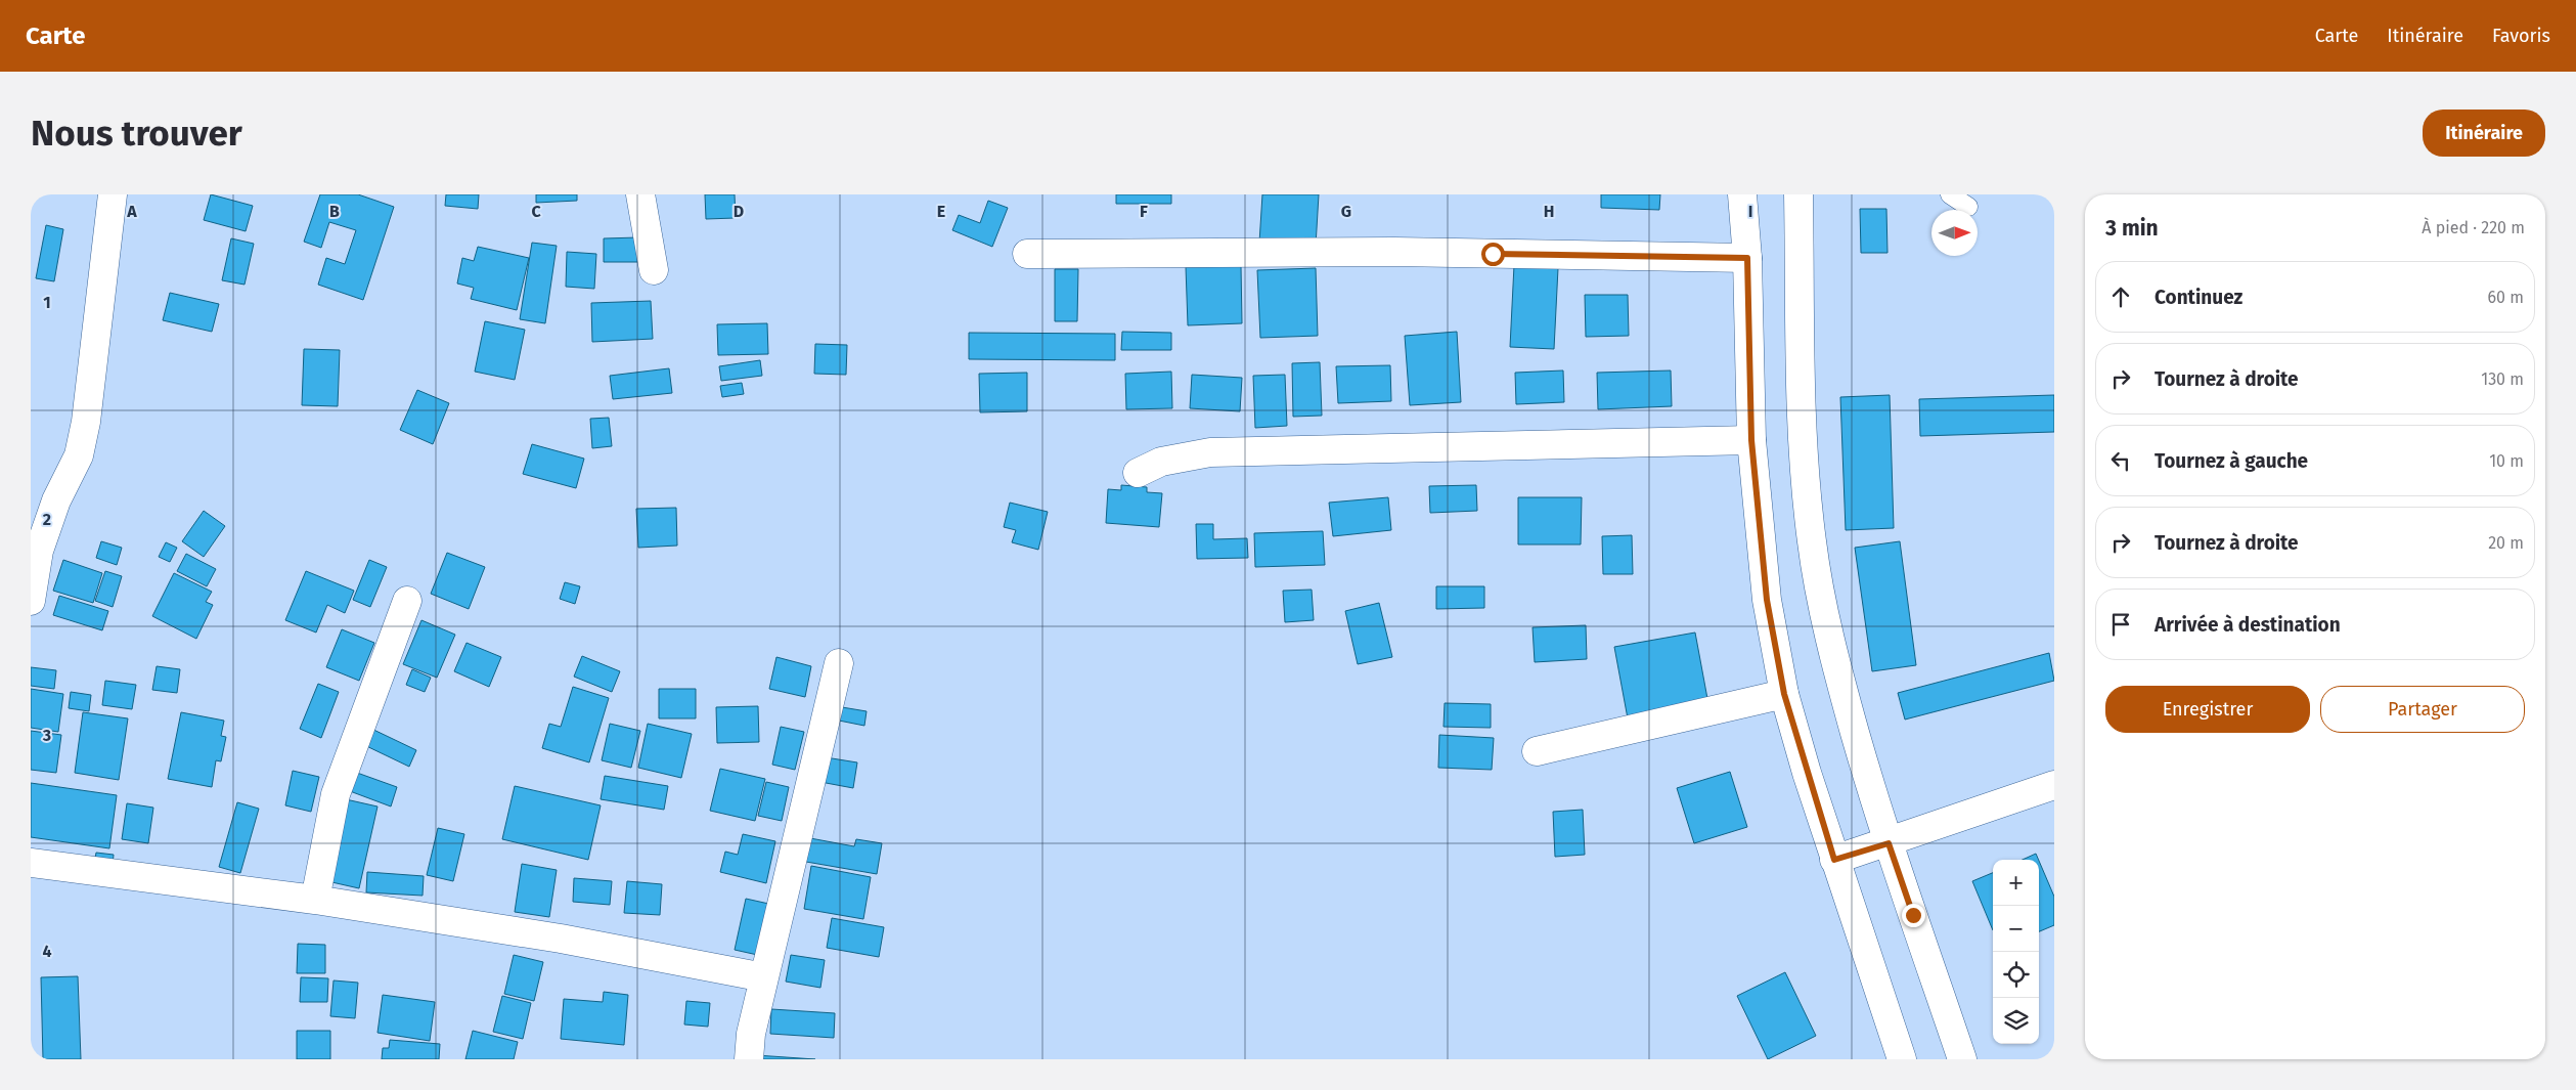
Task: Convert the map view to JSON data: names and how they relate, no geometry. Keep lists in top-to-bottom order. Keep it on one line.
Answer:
{"north":"right","page":{"header":"Carte","nav":["Carte","Itinéraire","Favoris"],"buttons":["Itinéraire",["Enregistrer","Partager"]],"title":"Nous trouver","heading":["3 min","À pied · 220 m"],"list":[["Continuez","60 m"],["Tournez à droite","130 m"],["Tournez à gauche","10 m"],["Tournez à droite","20 m"],"Arrivée à destination"],"map_buttons":["+","−"]},"grid":{"columns":["A","B","C","D","E","F","G","H","I"],"rows":["1","2","3","4"]}}
